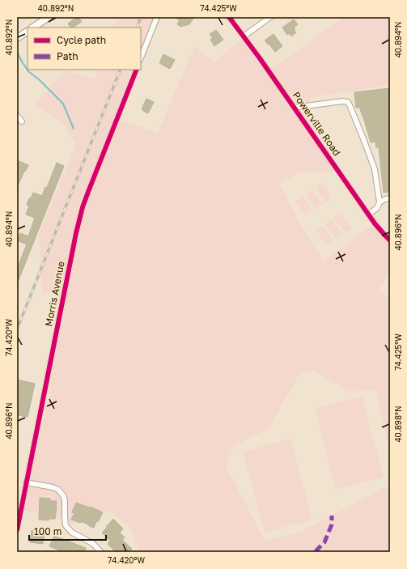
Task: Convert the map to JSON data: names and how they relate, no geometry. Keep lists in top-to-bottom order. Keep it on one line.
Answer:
{"streets":{"street":["Powerville Road","Morris Avenue"]},"legend":["Cycle path","Path"],"scale_bar":"100 m","coordinates":["40.892°N","74.425°W","40.894°N","40.896°N","74.420°W","40.898°N"]}
